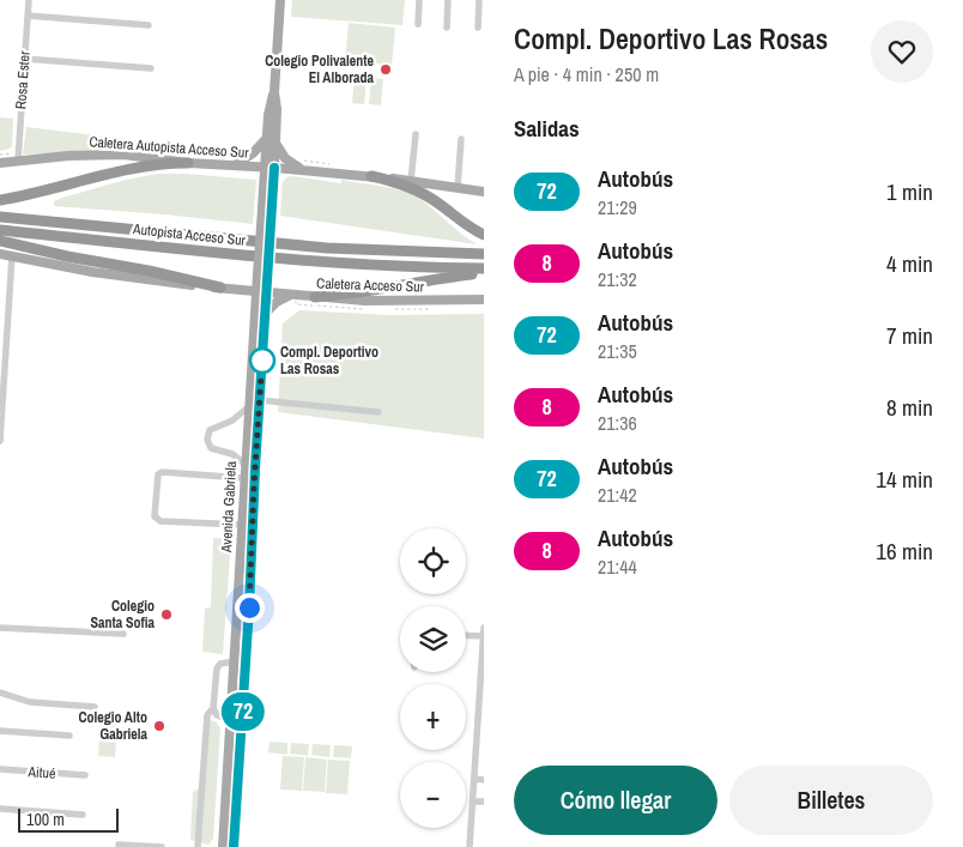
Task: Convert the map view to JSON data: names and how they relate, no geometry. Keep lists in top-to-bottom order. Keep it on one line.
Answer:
{"streets":{"highway":["Autopista Acceso Sur"],"main road":["Caletera Autopista Acceso Sur","Caletera Acceso Sur","Avenida Gabriela"],"street":["Rosa Ester","Aitué"]},"crossings":[["Rosa Ester","Caletera Autopista Acceso Sur"],["Caletera Autopista Acceso Sur","Avenida Gabriela"],["Caletera Acceso Sur","Avenida Gabriela"]],"places":["Colegio Polivalente El Alborada","Compl. Deportivo Las Rosas","Colegio Santa Sofia","Colegio Alto Gabriela"],"lines":["bus line 72"],"scale_bar":"100 m","page":{"on_map":"72","heading":[["Compl. Deportivo Las Rosas","A pie · 4 min · 250 m"],"Salidas"],"list":[{"mark":"72","name":"Autobús","note":"21:29","value":"1 min"},{"mark":"8","name":"Autobús","note":"21:32","value":"4 min"},{"mark":"72","name":"Autobús","note":"21:35","value":"7 min"},{"mark":"8","name":"Autobús","note":"21:36","value":"8 min"},{"mark":"72","name":"Autobús","note":"21:42","value":"14 min"},{"mark":"8","name":"Autobús","note":"21:44","value":"16 min"}],"map_buttons":["+","−"],"buttons":["Cómo llegar","Billetes"],"scale":"100 m"}}
